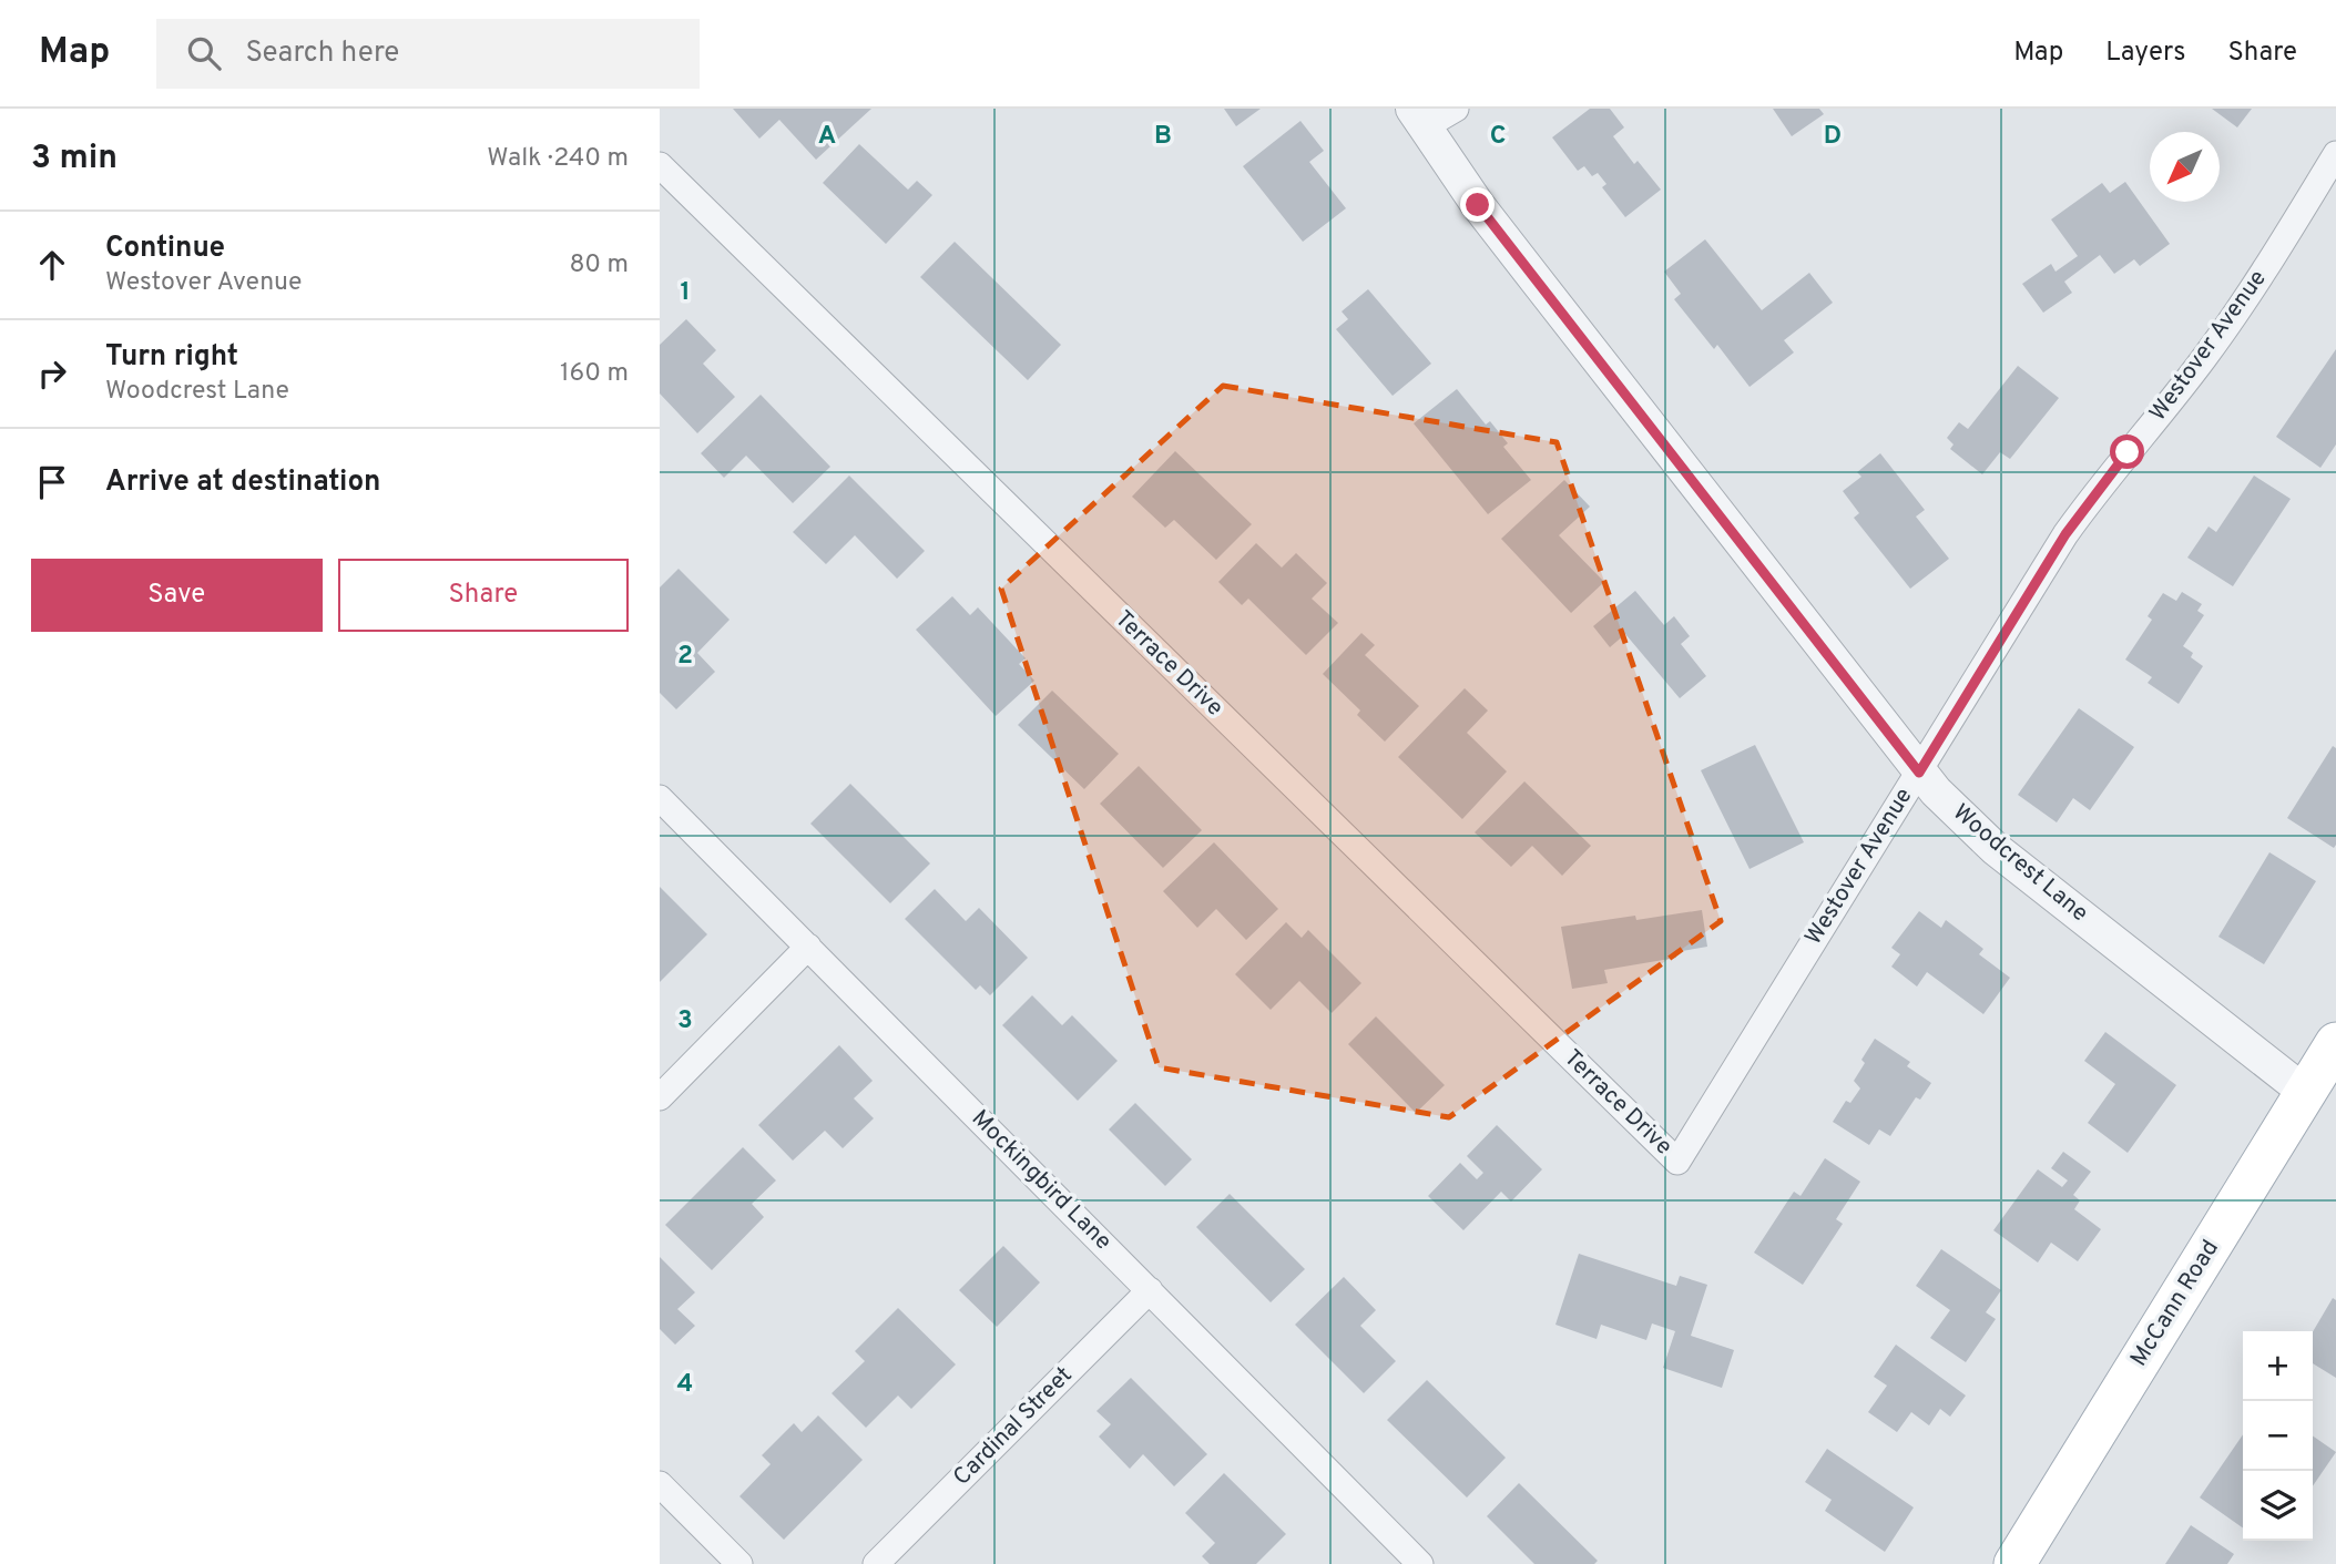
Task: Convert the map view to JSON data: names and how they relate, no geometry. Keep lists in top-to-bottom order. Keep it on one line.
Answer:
{"streets":{"main road":["McCann Road"],"street":["Westover Avenue","Terrace Drive","Woodcrest Lane","Mockingbird Lane","Cardinal Street"]},"crossings":[["Westover Avenue","Terrace Drive"],["Westover Avenue","Woodcrest Lane"],["Woodcrest Lane","McCann Road"],["Mockingbird Lane","Cardinal Street"]],"north":"bottom left","page":{"header":"Map","search":"Search here","nav":["Map","Layers","Share"],"heading":["3 min","Walk · 240 m"],"list":[["Continue","Westover Avenue","80 m"],["Turn right","Woodcrest Lane","160 m"],"Arrive at destination"],"buttons":["Save","Share"],"map_buttons":["+","−"]},"grid":{"columns":["A","B","C","D"],"rows":["1","2","3","4"]}}
